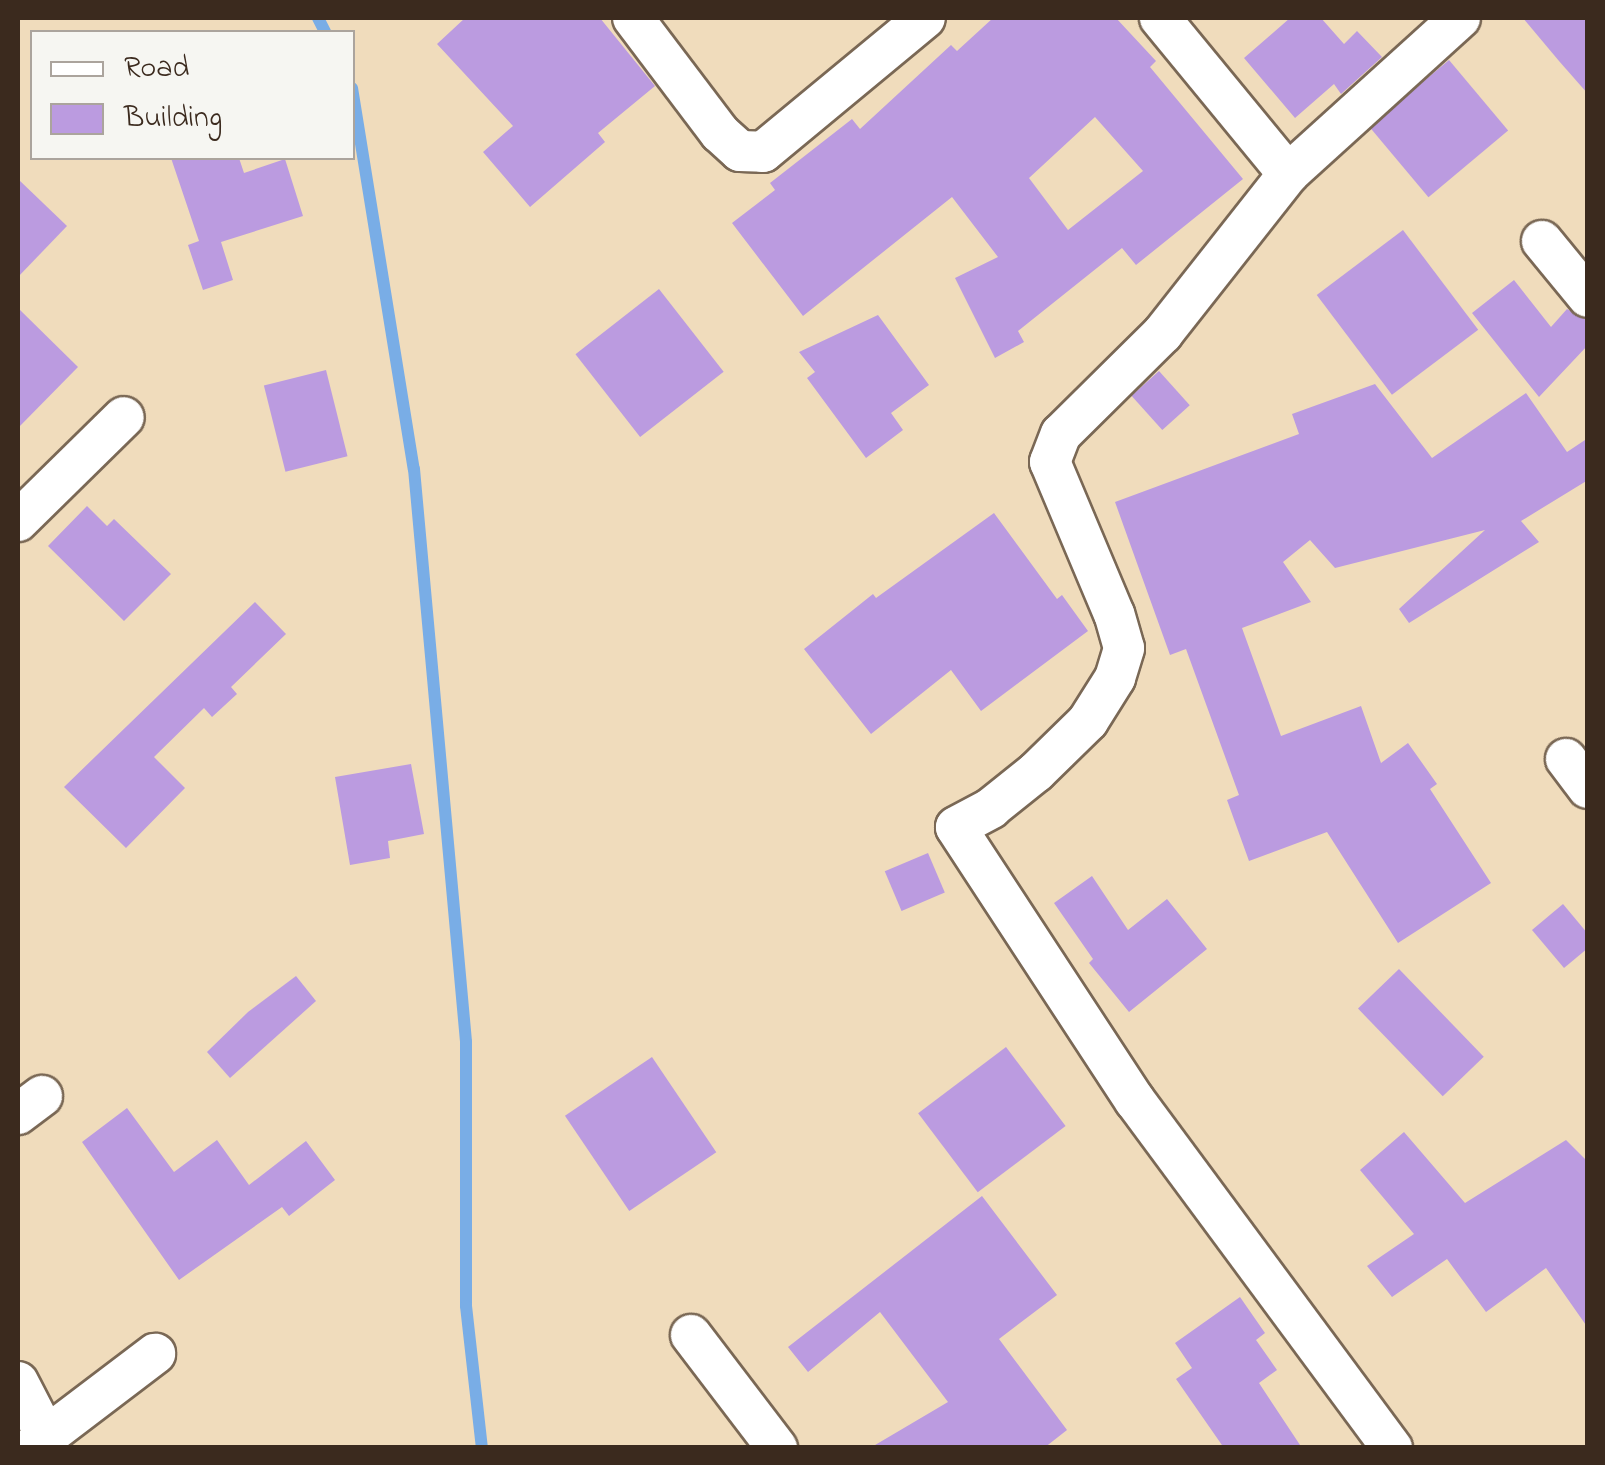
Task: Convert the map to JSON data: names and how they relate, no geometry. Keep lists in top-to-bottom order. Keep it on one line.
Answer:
{"legend":["Road","Building"]}
